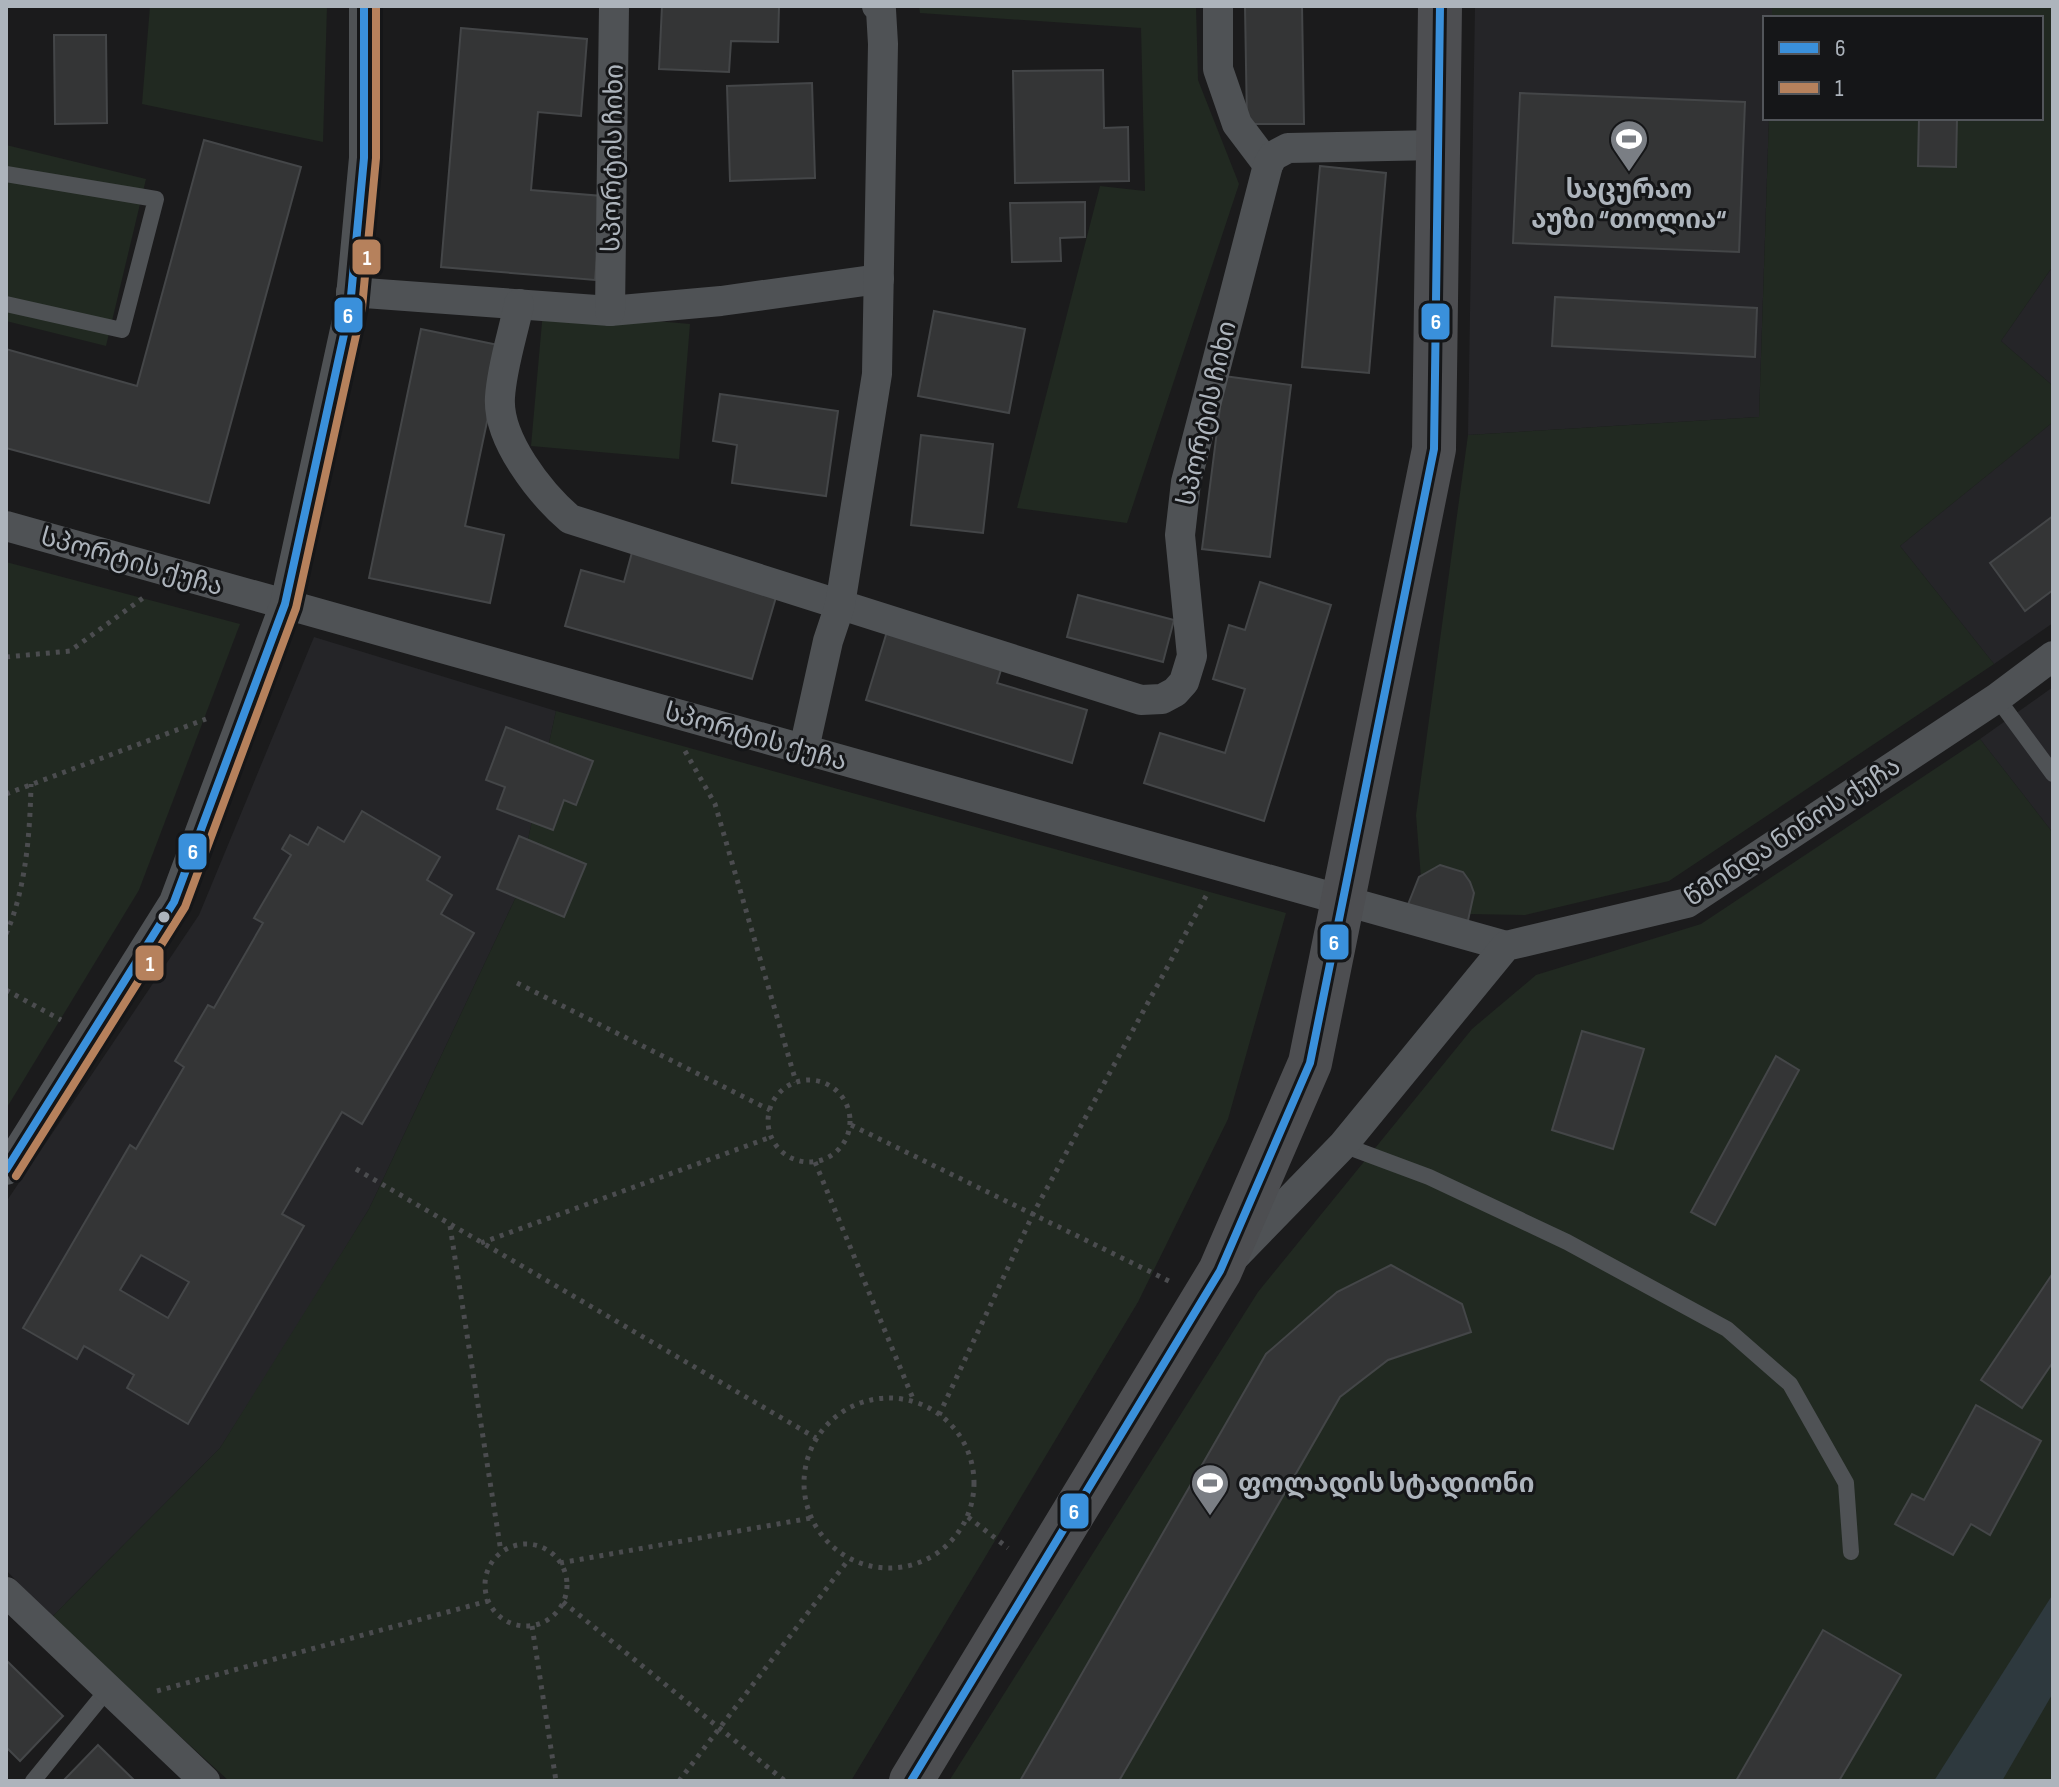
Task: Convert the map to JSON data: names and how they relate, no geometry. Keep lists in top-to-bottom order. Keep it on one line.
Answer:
{"streets":{"street":["სპორტის ჩიხი","სპორტის ქუჩა","წმინდა ნინოს ქუჩა"]},"crossings":[["სპორტის ქუჩა","წმინდა ნინოს ქუჩა"]],"places":{"sports":["საცურაო აუზი “თოლია“","ფოლადის სტადიონი"]},"lines":["transit line 6","transit line 1"],"legend":["6","1"]}
